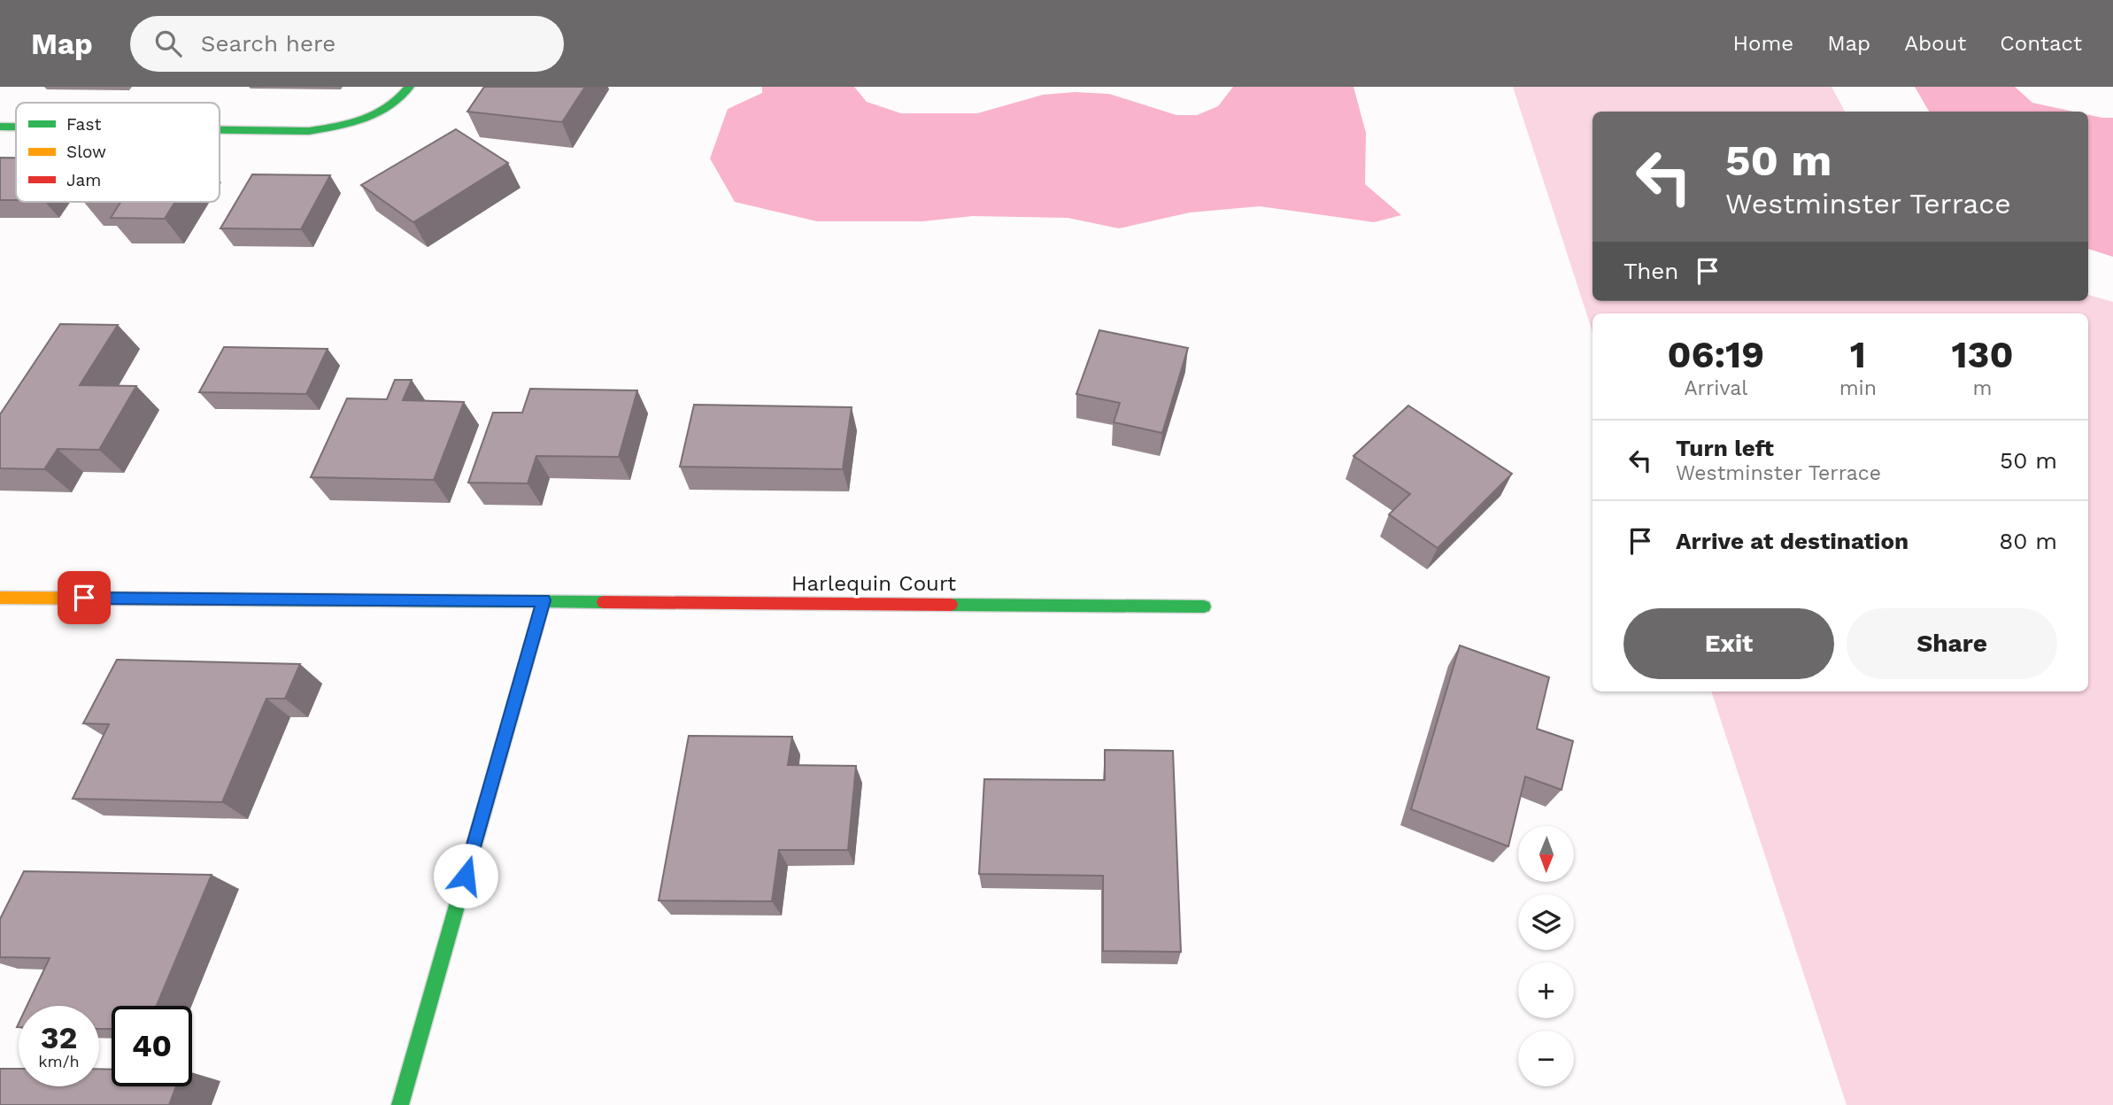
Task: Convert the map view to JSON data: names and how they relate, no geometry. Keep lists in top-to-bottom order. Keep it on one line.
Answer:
{"streets":{"street":["Harlequin Court"]},"legend":["Fast","Slow","Jam"],"north":"bottom","page":{"header":"Map","search":"Search here","nav":["Home","Map","About","Contact"],"turn":["50 m","Westminster Terrace"],"then":"Then","eta":["06:19","Arrival","1","min","130","m"],"list":[{"name":"Turn left","note":"Westminster Terrace","value":"50 m"},{"name":"Arrive at destination","value":"80 m"}],"buttons":["Exit","Share"],"map_buttons":["+","−"],"speed":"32 km/h","limit":"40"}}
